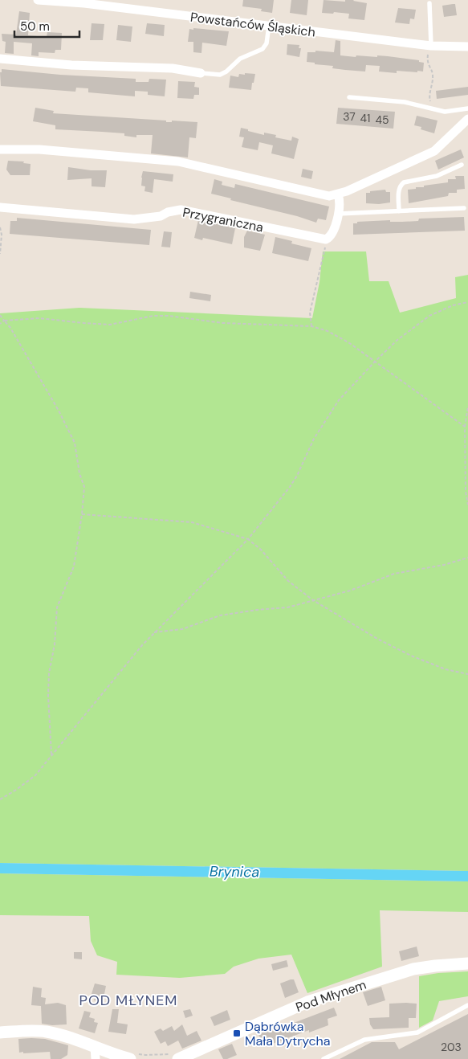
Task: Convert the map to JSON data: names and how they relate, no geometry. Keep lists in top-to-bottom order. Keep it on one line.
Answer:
{"streets":{"street":["Powstańców Śląskich","Przygraniczna","Pod Młynem"]},"districts":["POD MŁYNEM"],"water":["Brynica"],"places":{"transit":["Dąbrówka Mała Dytrycha"]},"house_numbers":["37","41","45","203"],"scale_bar":"50 m"}
